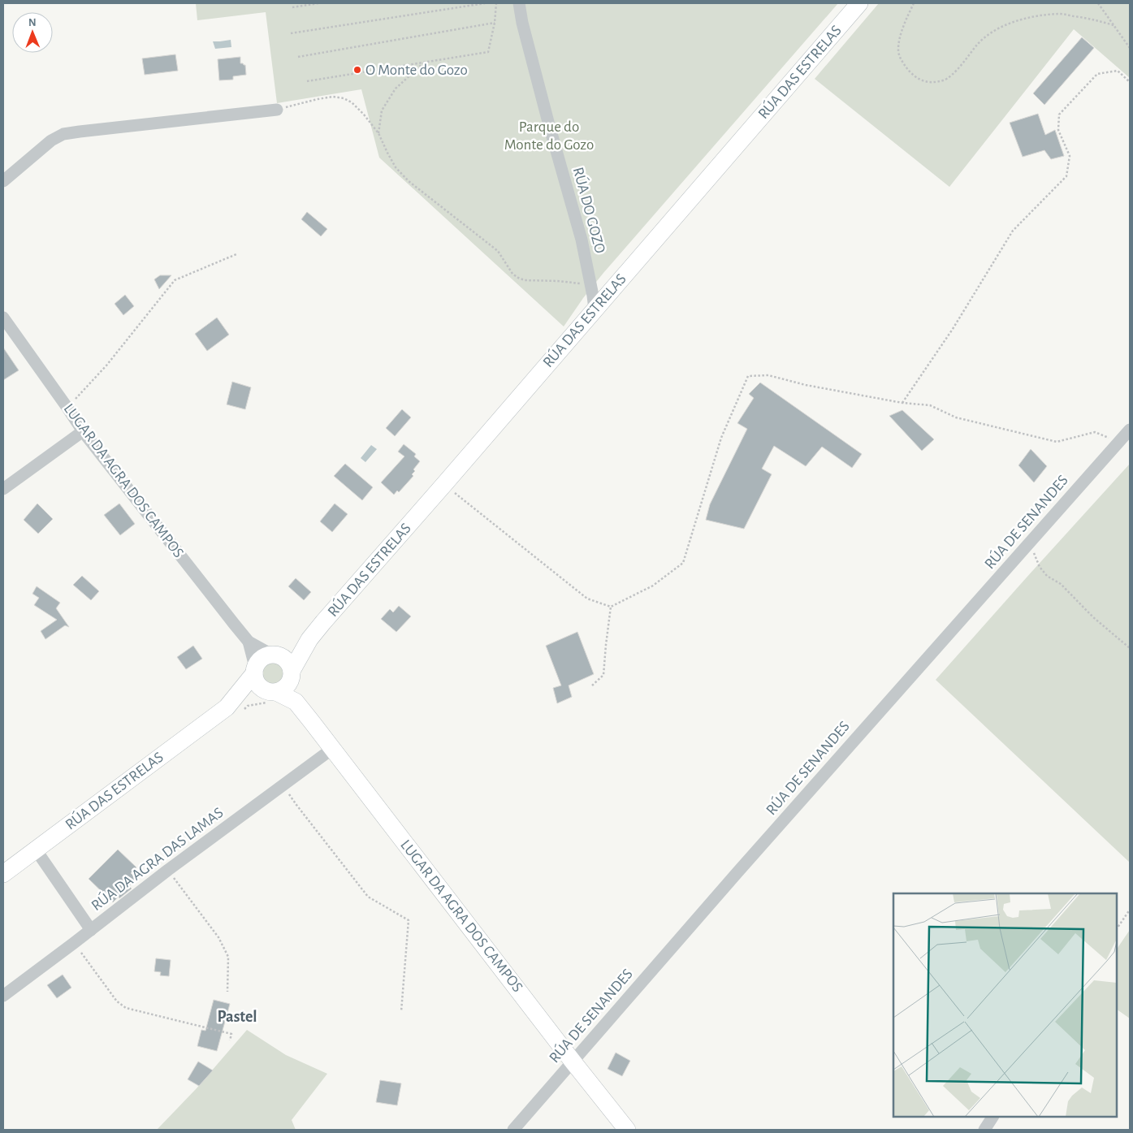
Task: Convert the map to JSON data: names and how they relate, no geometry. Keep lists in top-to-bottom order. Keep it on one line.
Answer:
{"streets":{"street":["RÚA DAS ESTRELAS","RÚA DO GOZO","LUGAR DA AGRA DOS CAMPOS","RÚA DE SENANDES","RÚA DA AGRA DAS LAMAS"]},"crossings":[["RÚA DAS ESTRELAS","RÚA DO GOZO"],["RÚA DAS ESTRELAS","LUGAR DA AGRA DOS CAMPOS"],["LUGAR DA AGRA DOS CAMPOS","RÚA DE SENANDES"],["LUGAR DA AGRA DOS CAMPOS","RÚA DA AGRA DAS LAMAS"]],"districts":["Pastel"],"parks":["Parque do Monte do Gozo"],"places":["O Monte do Gozo"],"north":"top"}
